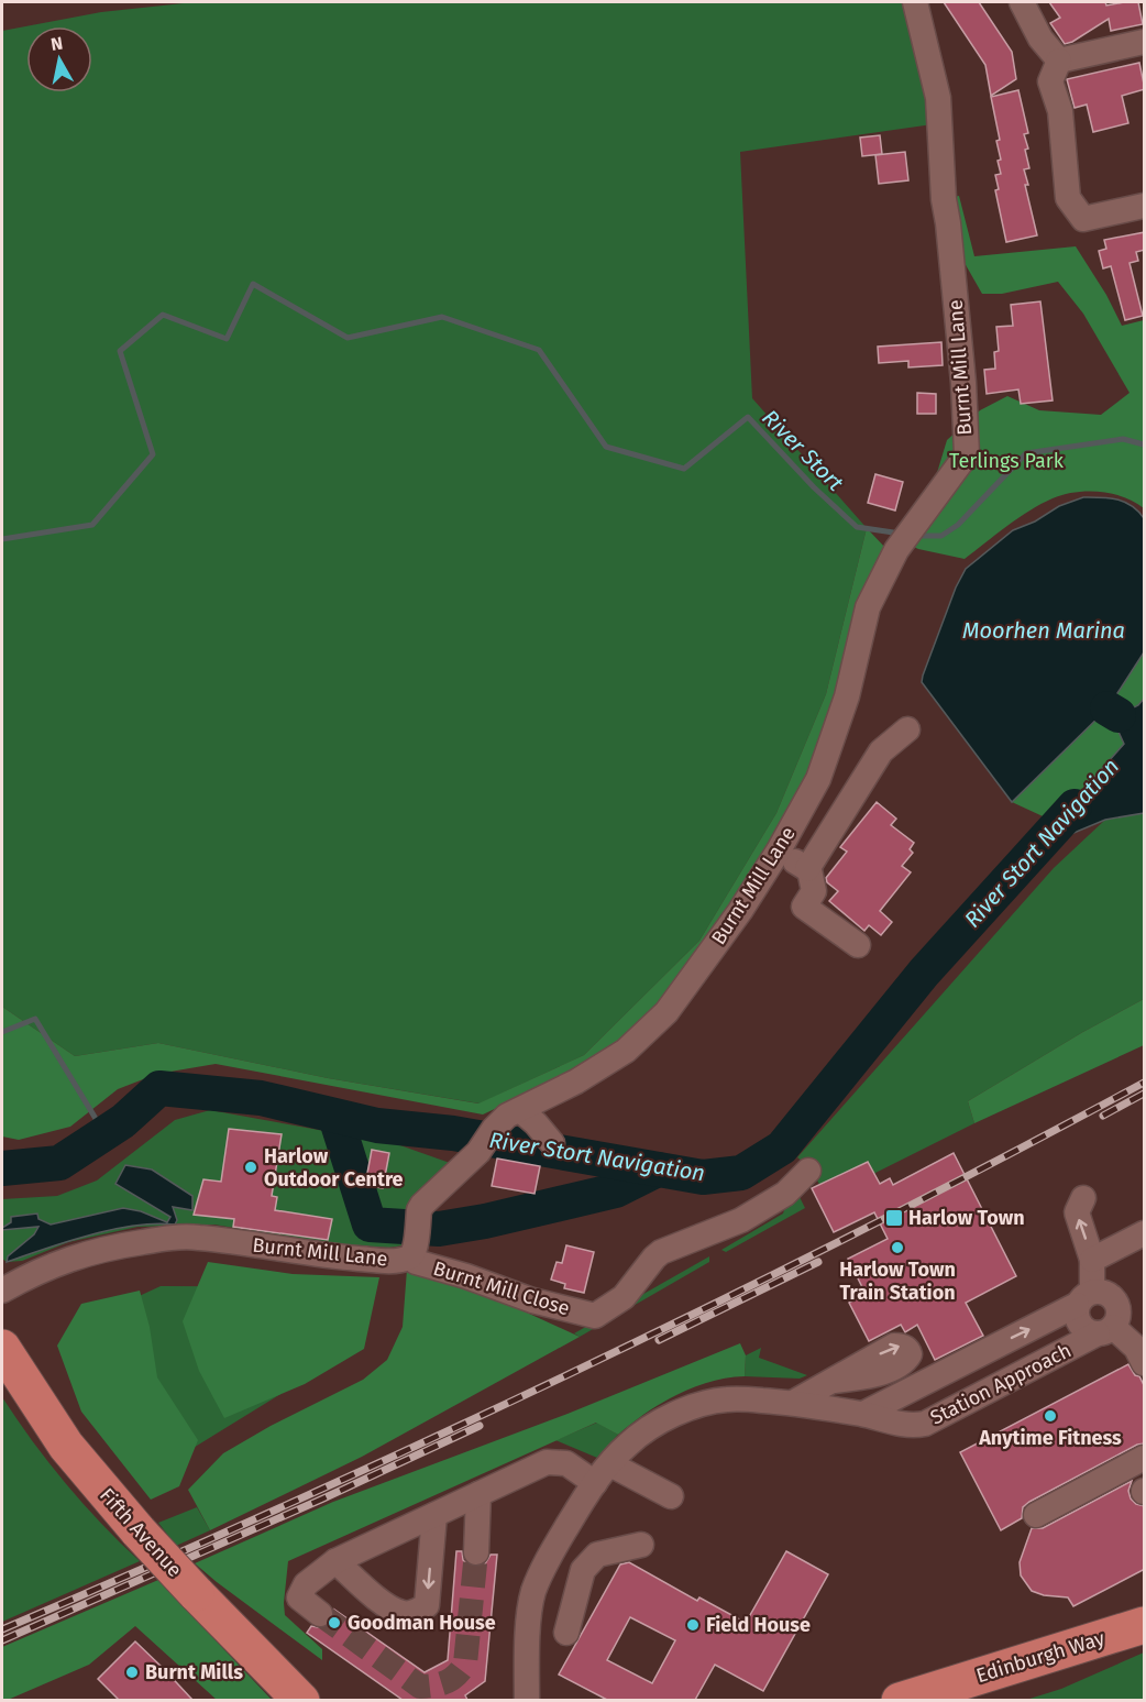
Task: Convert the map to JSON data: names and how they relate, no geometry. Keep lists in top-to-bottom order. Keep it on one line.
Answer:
{"streets":{"highway":["Fifth Avenue","Edinburgh Way"],"street":["Burnt Mill Lane","Burnt Mill Close","Station Approach"]},"crossings":[["Burnt Mill Lane","Burnt Mill Close"]],"water":["River Stort","Moorhen Marina","River Stort Navigation"],"parks":["Terlings Park"],"places":{"other":["Harlow Outdoor Centre","Harlow Town Train Station","Anytime Fitness","Goodman House","Field House","Burnt Mills"],"transit":["Harlow Town"]},"north":"top"}
